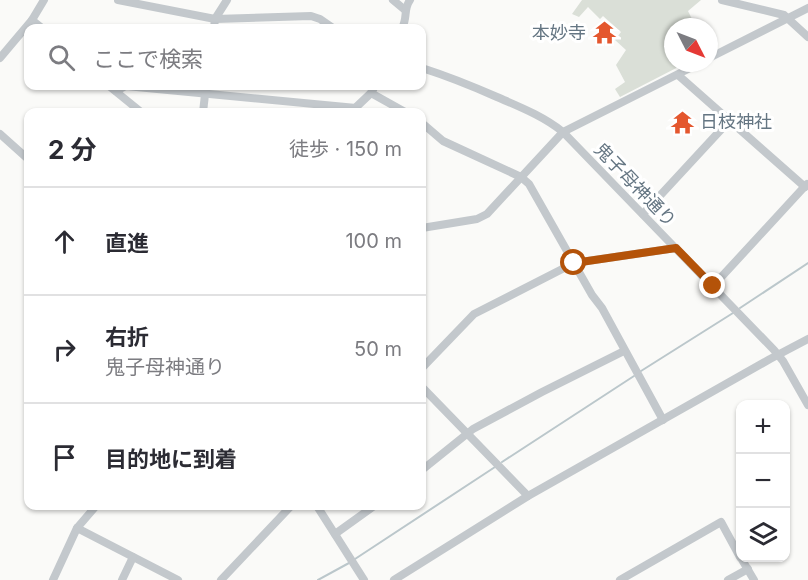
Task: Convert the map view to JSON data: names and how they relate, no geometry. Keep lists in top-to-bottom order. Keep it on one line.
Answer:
{"streets":{"street":["鬼子母神通り"]},"places":{"temple":["本妙寺","日枝神社"]},"north":"bottom right","page":{"search":"ここで検索","heading":["2 分","徒歩 · 150 m"],"list":[["直進","100 m"],["右折","鬼子母神通り","50 m"],"目的地に到着"],"map_buttons":["+","−"]}}
